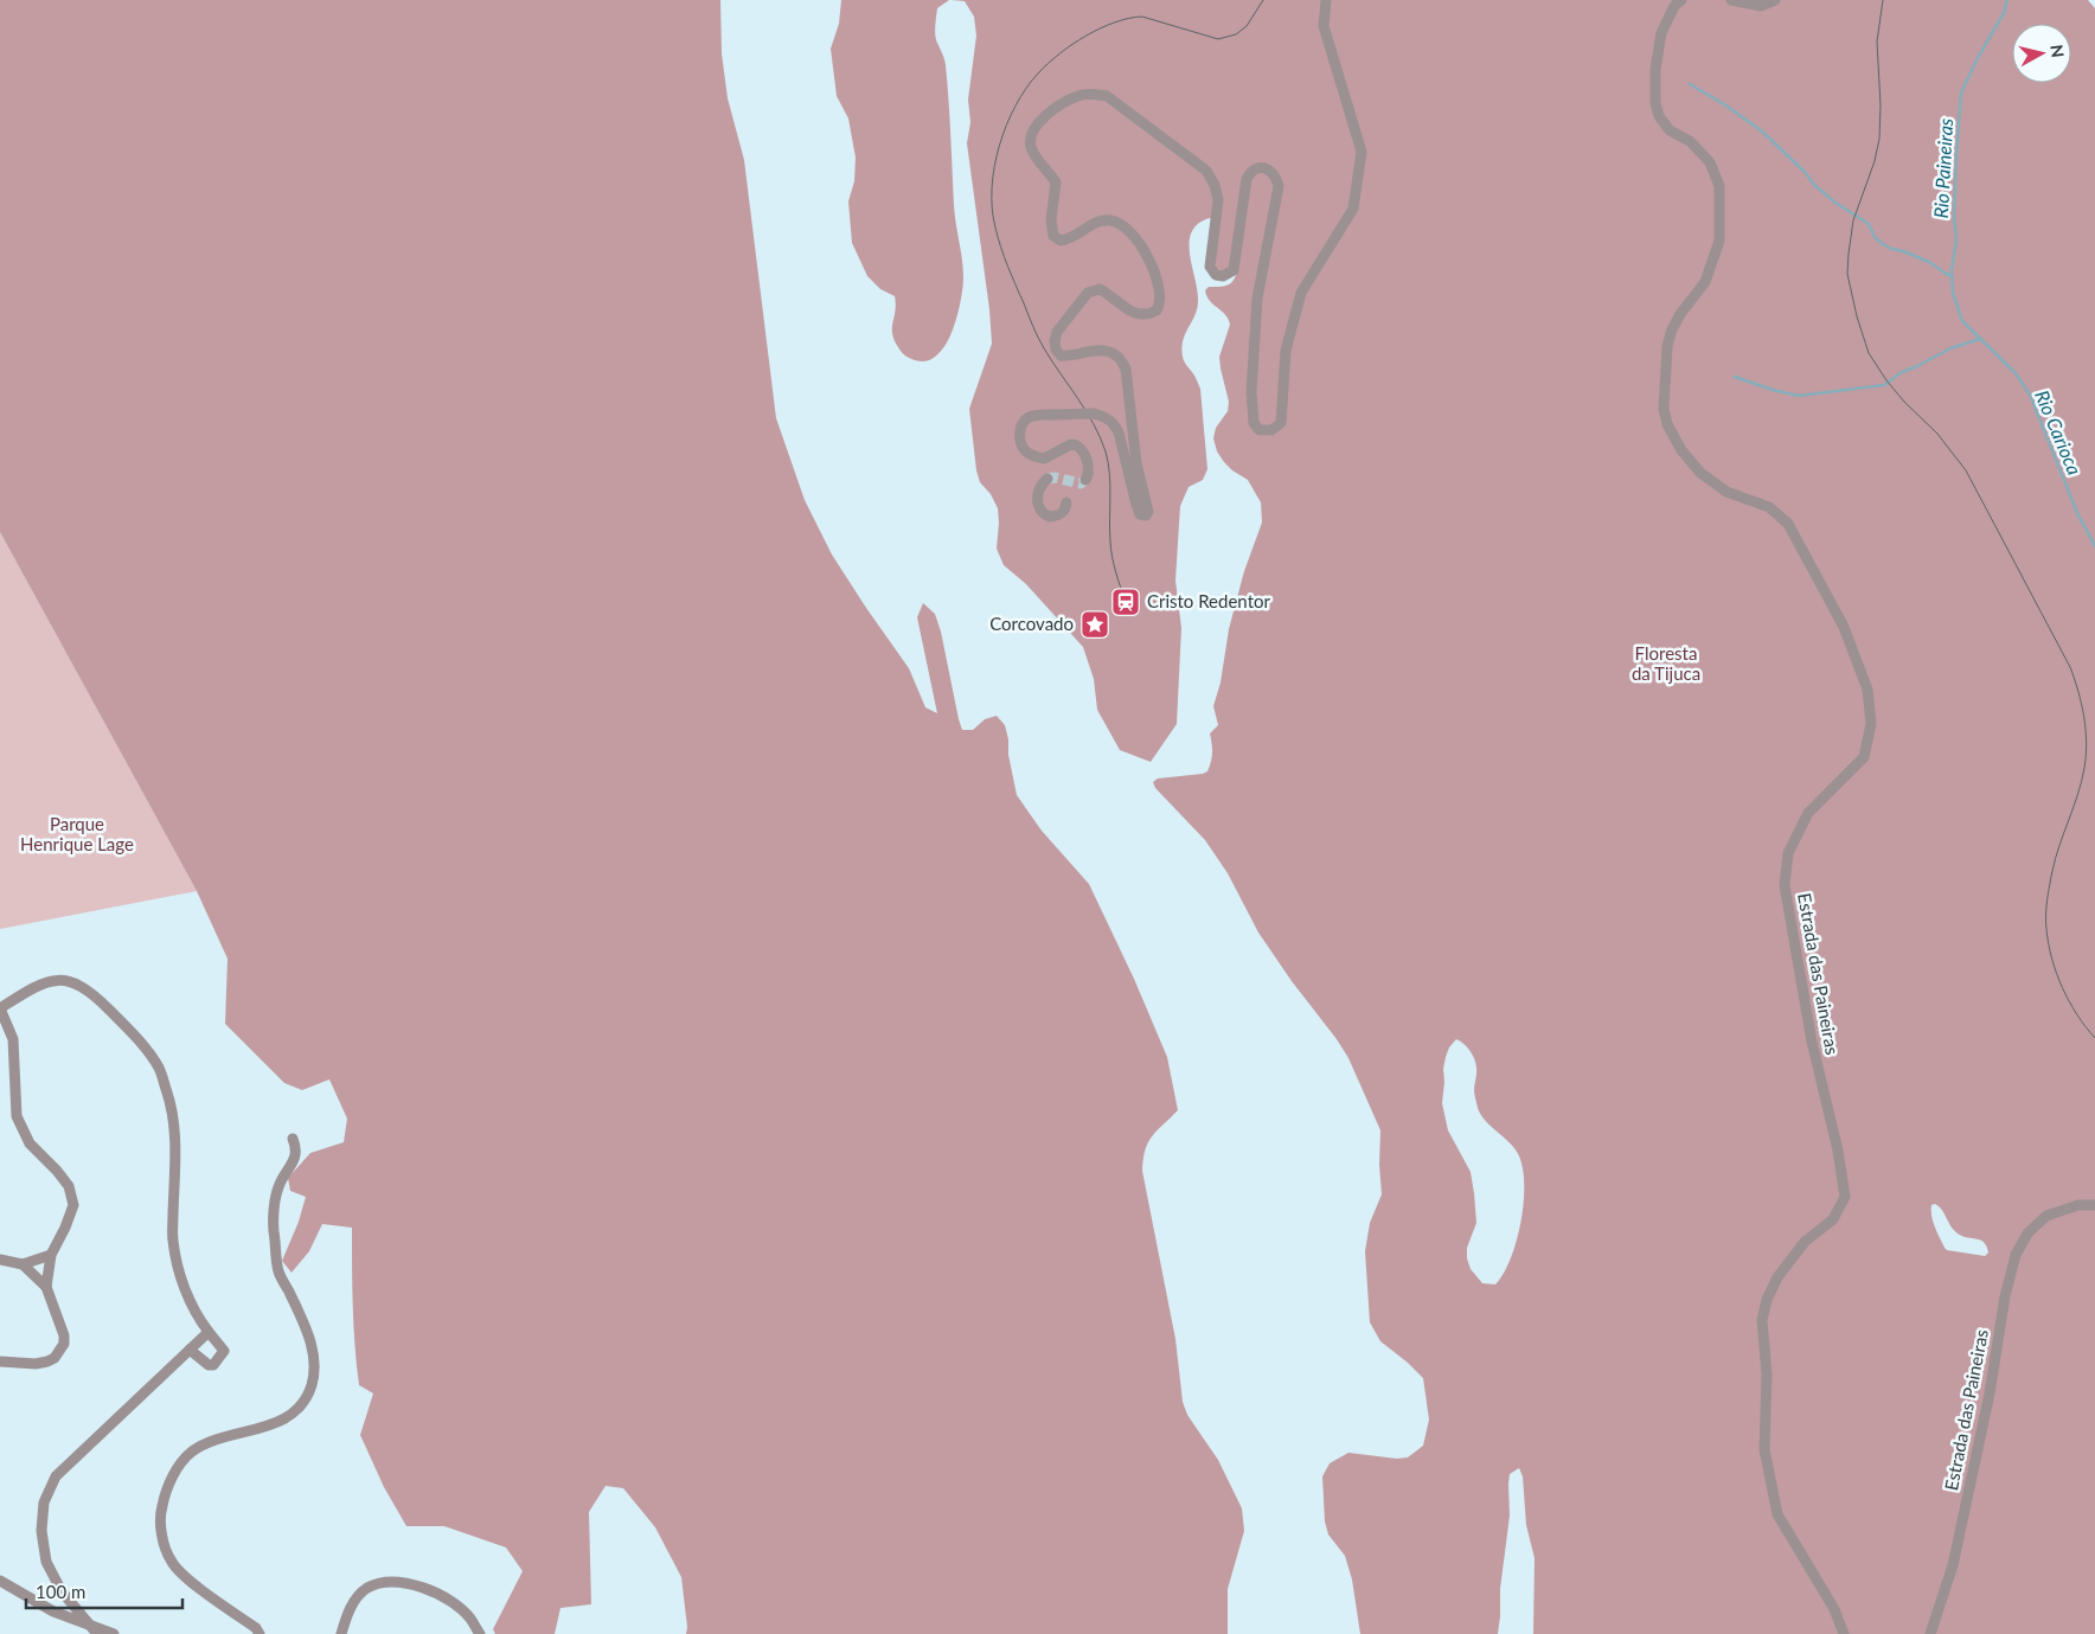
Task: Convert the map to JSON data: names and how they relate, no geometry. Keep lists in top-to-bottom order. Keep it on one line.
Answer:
{"streets":{"street":["Estrada das Paineiras"]},"water":["Rio Paineiras","Rio Carioca"],"parks":["Floresta da Tijuca","Parque Henrique Lage"],"places":{"station":["Cristo Redentor"],"place":["Corcovado"]},"scale_bar":"100 m","north":"right"}
